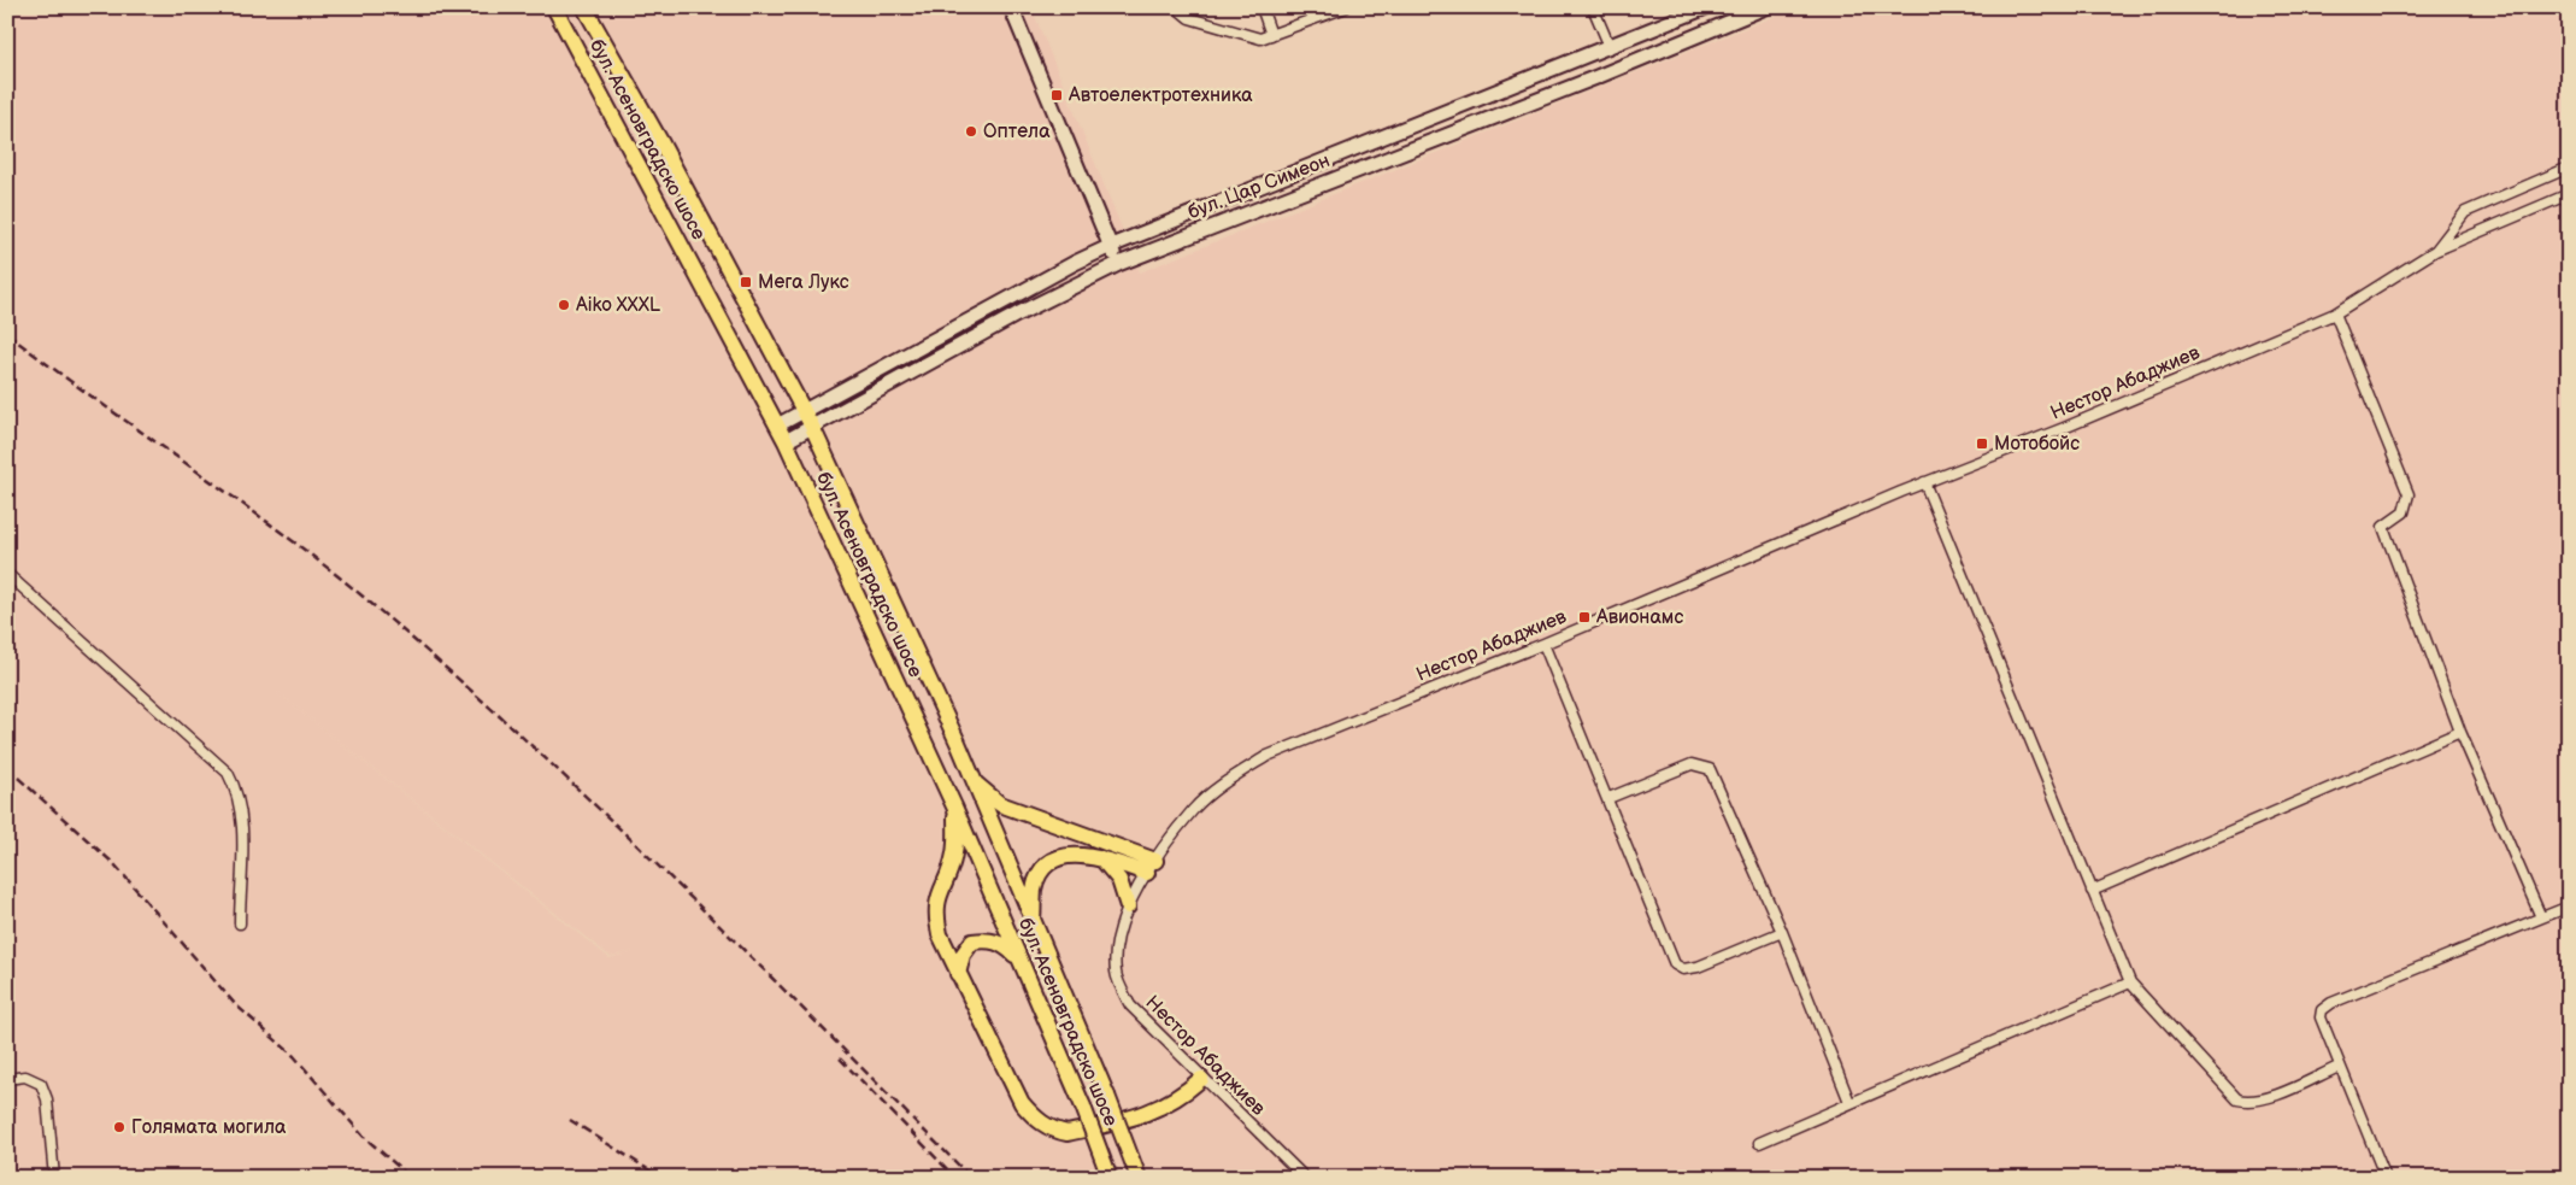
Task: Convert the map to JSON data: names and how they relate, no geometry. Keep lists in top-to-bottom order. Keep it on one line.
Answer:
{"streets":{"main road":["бул. Асеновградско шосе","бул. Цар Симеон"],"street":["Нестор Абаджиев"]},"crossings":[["бул. Асеновградско шосе","бул. Цар Симеон"]],"places":{"transit":["Автоелектротехника","Мега Лукс","Мотобойс","Авионамс"],"other":["Оптела","Aiko XXXL","Голямата могила"]}}
